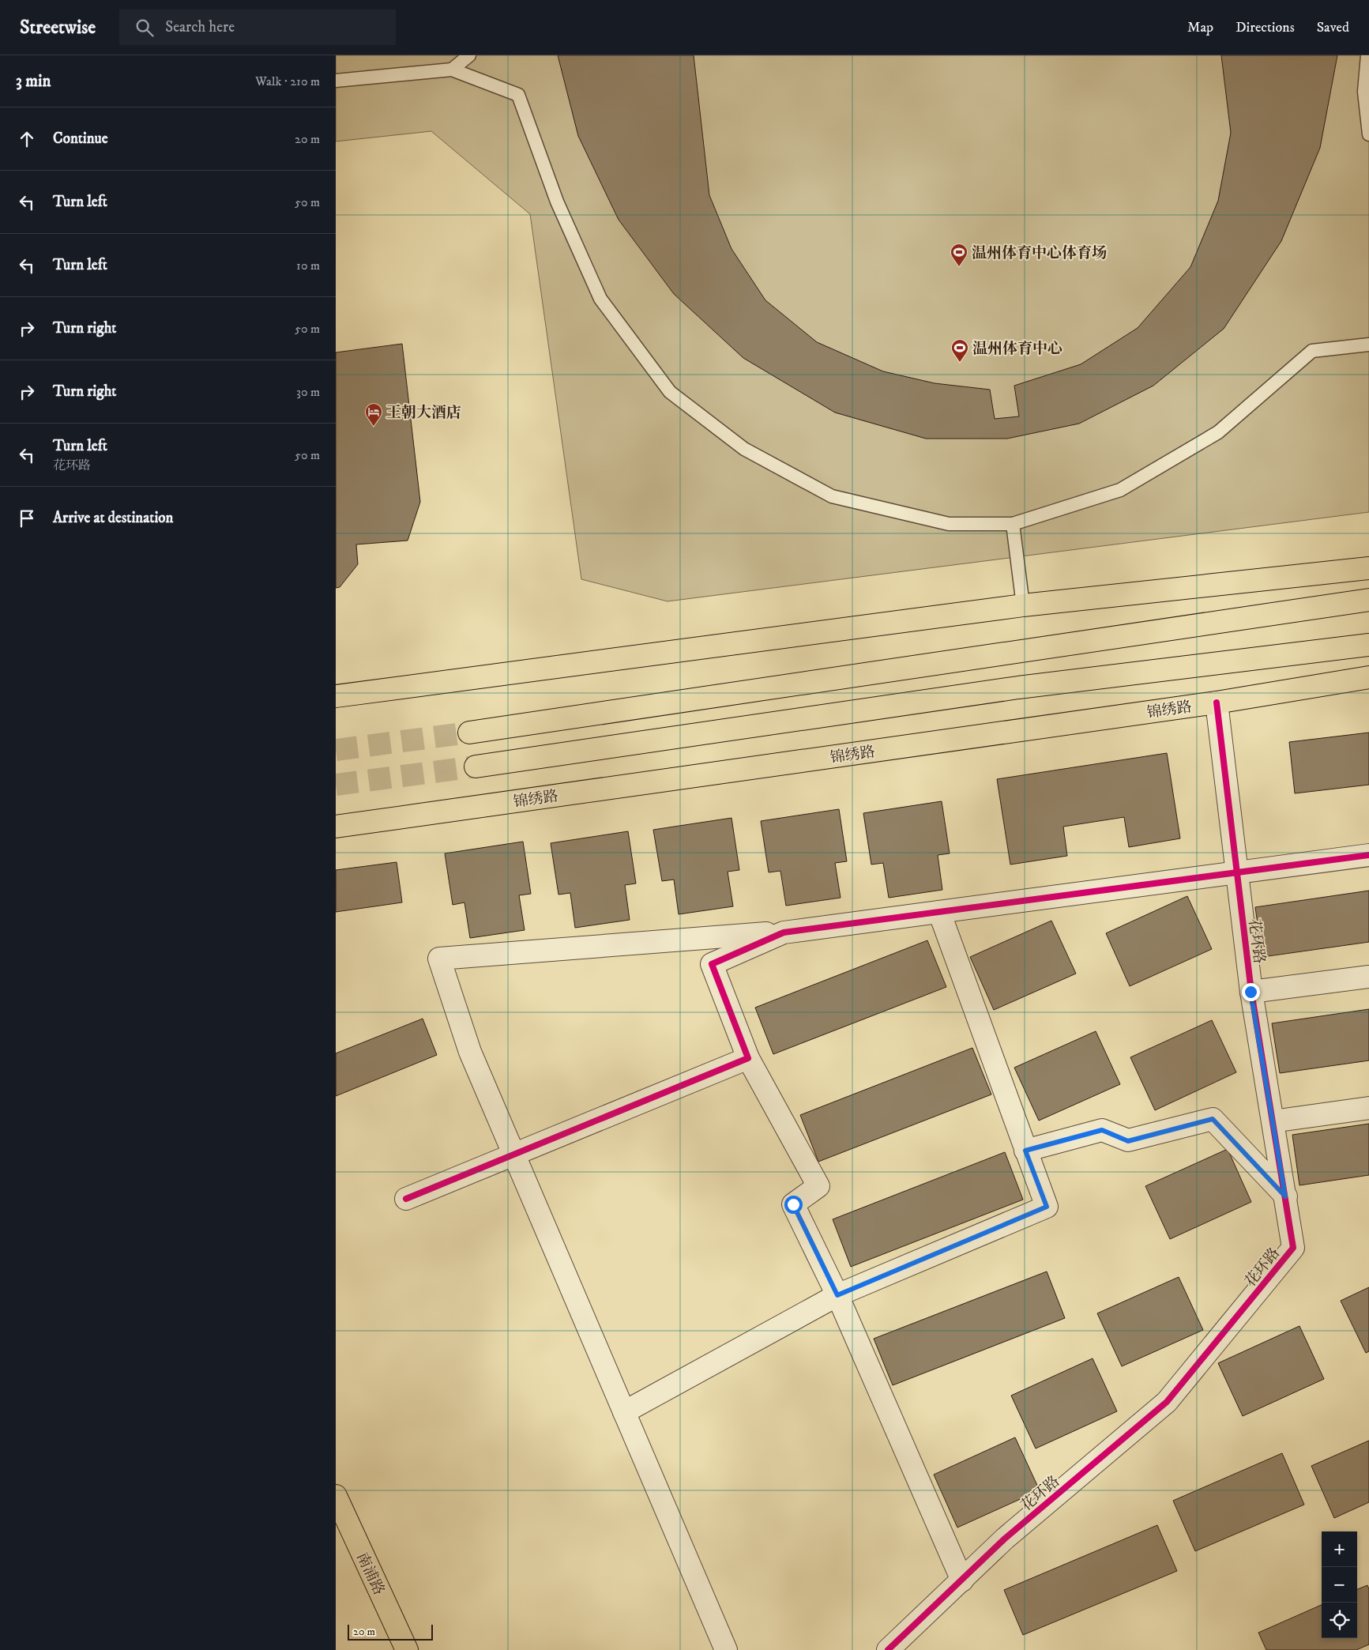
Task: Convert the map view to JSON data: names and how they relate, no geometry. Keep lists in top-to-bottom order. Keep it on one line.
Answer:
{"streets":{"main road":["锦绣路","南浦路"],"street":["花环路"]},"crossings":[["锦绣路","花环路"]],"places":{"sports":["温州体育中心体育场","温州体育中心"],"hotel":["王朝大酒店"]},"scale_bar":"20 m","page":{"header":"Streetwise","search":"Search here","nav":["Map","Directions","Saved"],"heading":["3 min","Walk · 210 m"],"list":[["Continue","20 m"],["Turn left","50 m"],["Turn left","10 m"],["Turn right","50 m"],["Turn right","30 m"],["Turn left","花环路","50 m"],"Arrive at destination"],"map_buttons":["+","−"],"scale":"20 m"}}
